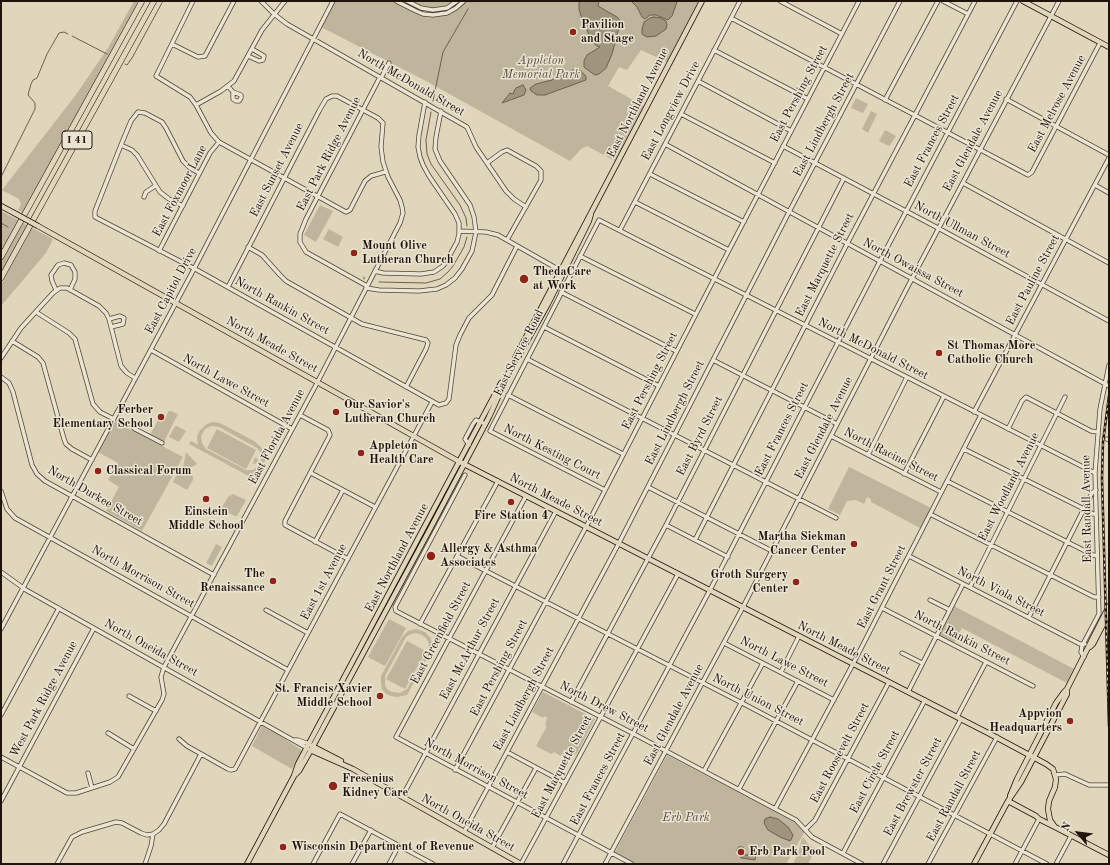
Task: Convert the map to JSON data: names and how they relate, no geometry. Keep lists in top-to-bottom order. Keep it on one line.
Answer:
{"streets":{"highway":["I 41"],"main road":["East Northland Avenue","North Meade Street","North Oneida Street"],"street":["North McDonald Street","East Pershing Street","East Melrose Avenue","East Longview Drive","East Lindbergh Street","East Frances Street","East Glendale Avenue","East Park Ridge Avenue","East Sunset Avenue","East Foxmoor Lane","North Ullman Street","East Marquette Street","North Owaissa Street","East Pauline Street","East Capitol Drive","North Rankin Street","East Service Road","North Lawe Street","East Byrd Street","East Florida Avenue","North Kesting Court","North Racine Street","East Woodland Avenue","North Durkee Street","East Randall Avenue","North Morrison Street","East 1st Avenue","East Grant Street","North Viola Street","East Greenfield Street","East McArthur Street","West Park Ridge Avenue","North Union Street","North Drew Street","East Roosevelt Street","East Circle Street","East Brewster Street","East Randall Street"]},"crossings":[["North McDonald Street","East Pershing Street"],["North McDonald Street","East Longview Drive"],["North McDonald Street","East Lindbergh Street"],["North McDonald Street","East Frances Street"],["North McDonald Street","East Glendale Avenue"],["North McDonald Street","East Park Ridge Avenue"],["North McDonald Street","East Marquette Street"],["North McDonald Street","East Pauline Street"],["North McDonald Street","East Capitol Drive"],["North McDonald Street","East Service Road"],["North McDonald Street","East Byrd Street"],["North McDonald Street","East Woodland Avenue"],["North McDonald Street","East Randall Avenue"],["North McDonald Street","East Grant Street"],["East Pershing Street","North Ullman Street"],["East Pershing Street","North Owaissa Street"],["East Pershing Street","North Meade Street"],["East Pershing Street","North Kesting Court"],["East Pershing Street","North Morrison Street"],["East Pershing Street","North Union Street"],["East Pershing Street","North Drew Street"],["East Northland Avenue","North Meade Street"],["East Northland Avenue","North Oneida Street"],["East Melrose Avenue","East Glendale Avenue"],["East Longview Drive","North Owaissa Street"],["East Lindbergh Street","North Ullman Street"],["East Lindbergh Street","North Owaissa Street"],["East Lindbergh Street","North Meade Street"],["East Lindbergh Street","North Racine Street"],["East Lindbergh Street","North Morrison Street"],["East Lindbergh Street","North Oneida Street"],["East Lindbergh Street","North Union Street"],["East Lindbergh Street","North Drew Street"],["East Frances Street","North Ullman Street"],["East Frances Street","North Owaissa Street"],["East Frances Street","North Meade Street"],["East Frances Street","North Racine Street"],["East Frances Street","North Morrison Street"],["East Frances Street","North Union Street"],["East Frances Street","North Drew Street"],["East Glendale Avenue","North Ullman Street"],["East Glendale Avenue","North Owaissa Street"],["East Glendale Avenue","North Meade Street"],["East Glendale Avenue","North Lawe Street"],["East Glendale Avenue","North Racine Street"],["East Glendale Avenue","North Morrison Street"],["East Glendale Avenue","North Union Street"],["East Glendale Avenue","North Drew Street"],["East Park Ridge Avenue","East Sunset Avenue"],["East Park Ridge Avenue","East Florida Avenue"],["East Sunset Avenue","North Rankin Street"],["East Sunset Avenue","East Florida Avenue"],["East Foxmoor Lane","North Rankin Street"],["North Ullman Street","East Marquette Street"],["North Ullman Street","East Pauline Street"],["North Ullman Street","East Byrd Street"],["East Marquette Street","North Owaissa Street"],["East Marquette Street","North Meade Street"],["East Marquette Street","North Racine Street"],["East Marquette Street","North Morrison Street"],["East Marquette Street","North Oneida Street"],["East Marquette Street","North Union Street"],["East Marquette Street","North Drew Street"],["North Owaissa Street","East Pauline Street"],["North Owaissa Street","East Byrd Street"],["North Owaissa Street","East Randall Avenue"],["East Capitol Drive","North Rankin Street"],["East Capitol Drive","North Meade Street"],["East Capitol Drive","North Lawe Street"],["East Capitol Drive","North Durkee Street"],["East Capitol Drive","North Morrison Street"],["East Capitol Drive","North Oneida Street"],["North Rankin Street","East Florida Avenue"],["North Rankin Street","East 1st Avenue"],["North Rankin Street","East Grant Street"],["North Rankin Street","East Brewster Street"],["North Meade Street","East Byrd Street"],["North Meade Street","East Florida Avenue"],["North Meade Street","East 1st Avenue"],["North Meade Street","East Grant Street"],["North Meade Street","East Greenfield Street"],["North Meade Street","East McArthur Street"],["North Meade Street","East Roosevelt Street"],["North Meade Street","East Circle Street"],["North Meade Street","East Brewster Street"],["North Meade Street","East Randall Street"],["East Service Road","North Kesting Court"],["North Lawe Street","East Florida Avenue"],["North Lawe Street","East Grant Street"],["East Byrd Street","North Racine Street"],["East Byrd Street","North Union Street"],["East Byrd Street","North Drew Street"],["East Florida Avenue","North Durkee Street"],["East Florida Avenue","North Morrison Street"],["East Florida Avenue","North Oneida Street"],["North Racine Street","East Woodland Avenue"],["North Racine Street","East Randall Avenue"],["North Racine Street","East Grant Street"],["East Woodland Avenue","North Viola Street"],["East Randall Avenue","North Viola Street"],["North Morrison Street","East 1st Avenue"],["North Morrison Street","East Greenfield Street"],["North Morrison Street","East McArthur Street"],["East 1st Avenue","North Oneida Street"],["East Grant Street","North Viola Street"],["East Grant Street","North Union Street"],["East Grant Street","North Drew Street"],["East Greenfield Street","North Union Street"],["East Greenfield Street","North Drew Street"],["North Oneida Street","East McArthur Street"],["North Oneida Street","West Park Ridge Avenue"],["East McArthur Street","North Union Street"],["East McArthur Street","North Drew Street"],["North Union Street","East Roosevelt Street"],["North Union Street","East Circle Street"],["North Union Street","East Brewster Street"],["North Union Street","East Randall Street"],["North Drew Street","East Roosevelt Street"],["North Drew Street","East Circle Street"]],"parks":["Appleton Memorial Park","Erb Park"],"places":["Pavilion and Stage","Mount Olive Lutheran Church","ThedaCare at Work","St Thomas More Catholic Church","Our Savior's Lutheran Church","Ferber Elementary School","Appleton Health Care","Classical Forum","Einstein Middle School","Fire Station 4","Martha Siekman Cancer Center","Allergy & Asthma Associates","The Renaissance","Groth Surgery Center","St. Francis Xavier Middle School","Appvion Headquarters","Fresenius Kidney Care","Wisconsin Department of Revenue","Erb Park Pool"],"north":"top left"}
